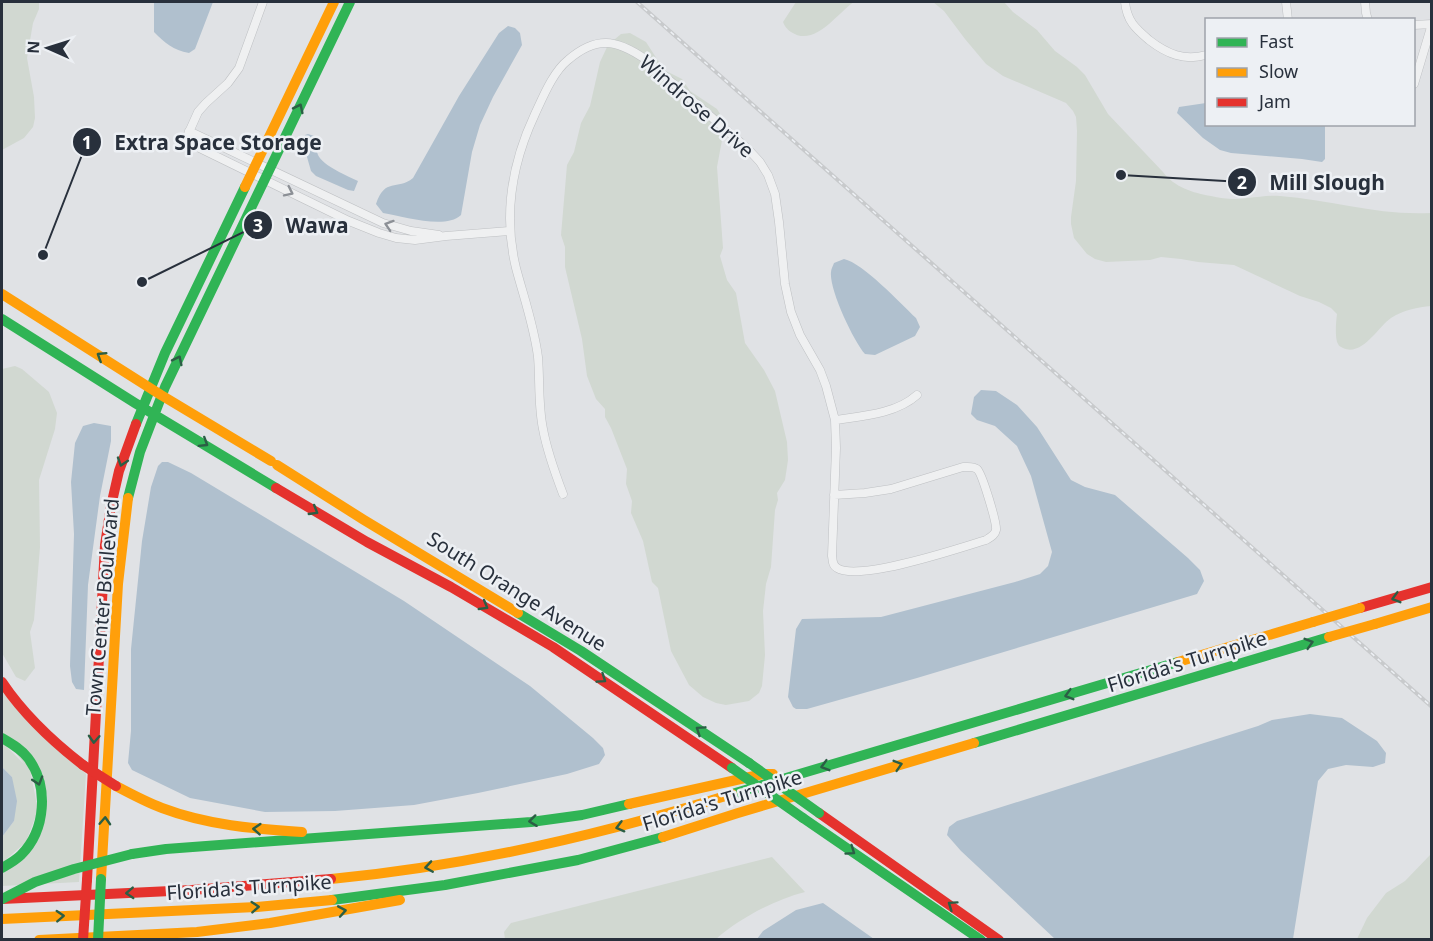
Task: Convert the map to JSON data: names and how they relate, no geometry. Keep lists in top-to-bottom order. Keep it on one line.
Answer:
{"streets":{"main road":["South Orange Avenue","Town Center Boulevard","Florida's Turnpike"],"street":["Windrose Drive"]},"crossings":[["South Orange Avenue","Town Center Boulevard"]],"places":["Mill Slough","Extra Space Storage","Wawa"],"legend":["Fast","Slow","Jam"],"north":"left"}
